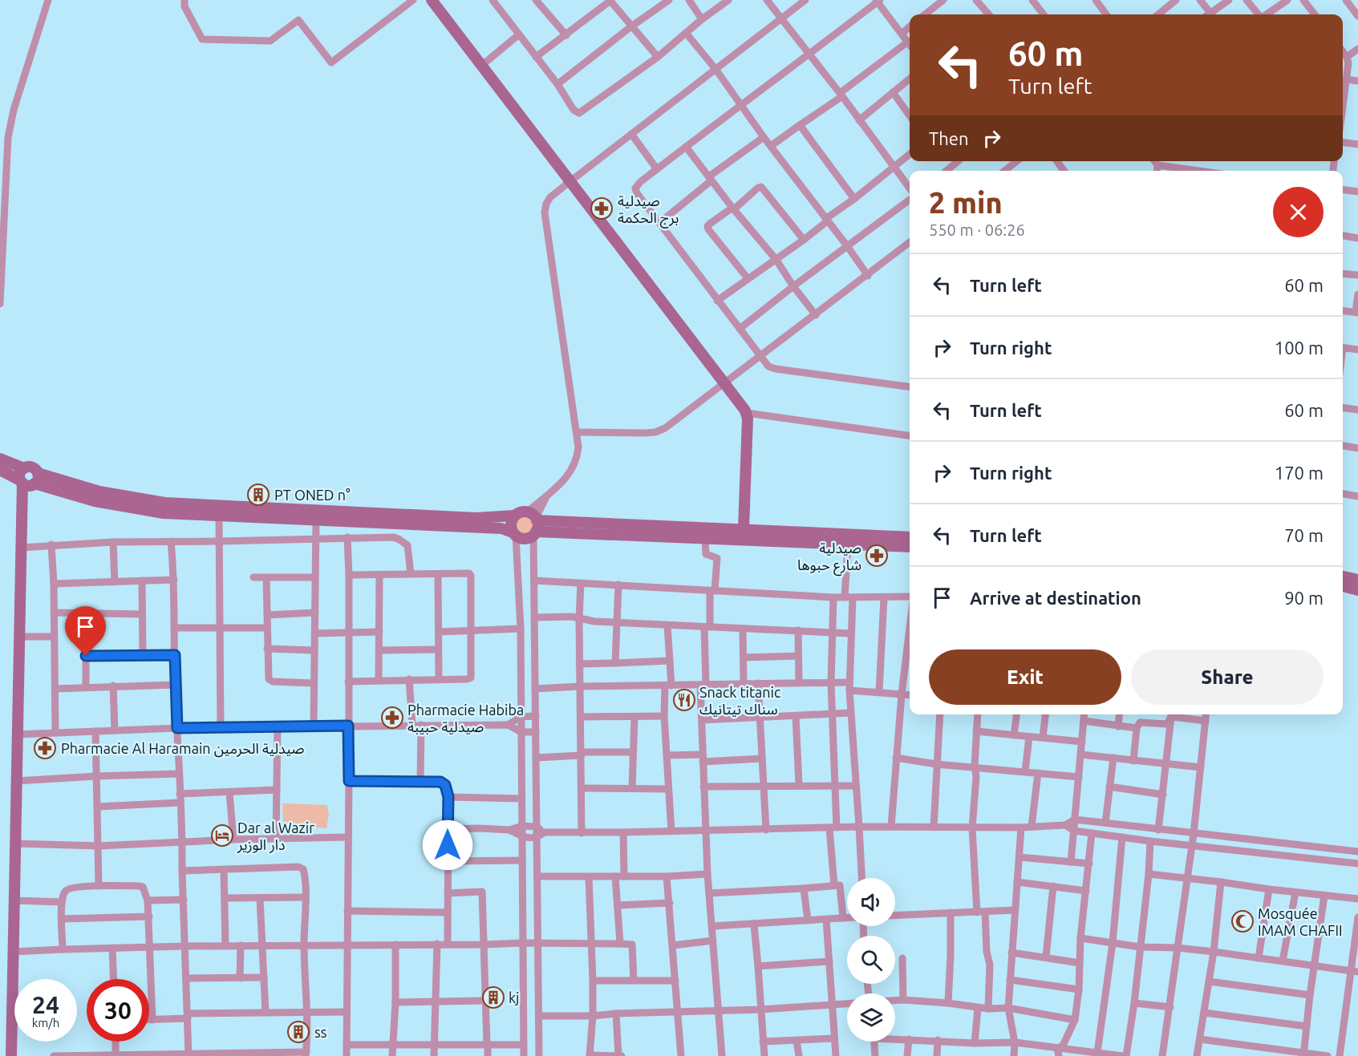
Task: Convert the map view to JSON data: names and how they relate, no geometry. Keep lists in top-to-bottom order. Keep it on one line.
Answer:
{"places":{"pharmacy":["صيدلية برج الحكمة","صيدلية شارع حبوها","Pharmacie Habiba صيدلية حبيبة","Pharmacie Al Haramain صيدلية الحرمين"],"building":["PT ONED n°","kj","ss"],"restaurant":["Snack titanic سناك تيتانيك"],"hotel":["Dar al Wazir دار الوزير"],"mosque":["Mosquée IMAM CHAFII"]},"page":{"turn":["60 m","Turn left"],"then":"Then","heading":["2 min","550 m · 06:26"],"list":[{"name":"Turn left","value":"60 m"},{"name":"Turn right","value":"100 m"},{"name":"Turn left","value":"60 m"},{"name":"Turn right","value":"170 m"},{"name":"Turn left","value":"70 m"},{"name":"Arrive at destination","value":"90 m"}],"buttons":["Exit","Share"],"speed":"24 km/h","limit":"30"}}
